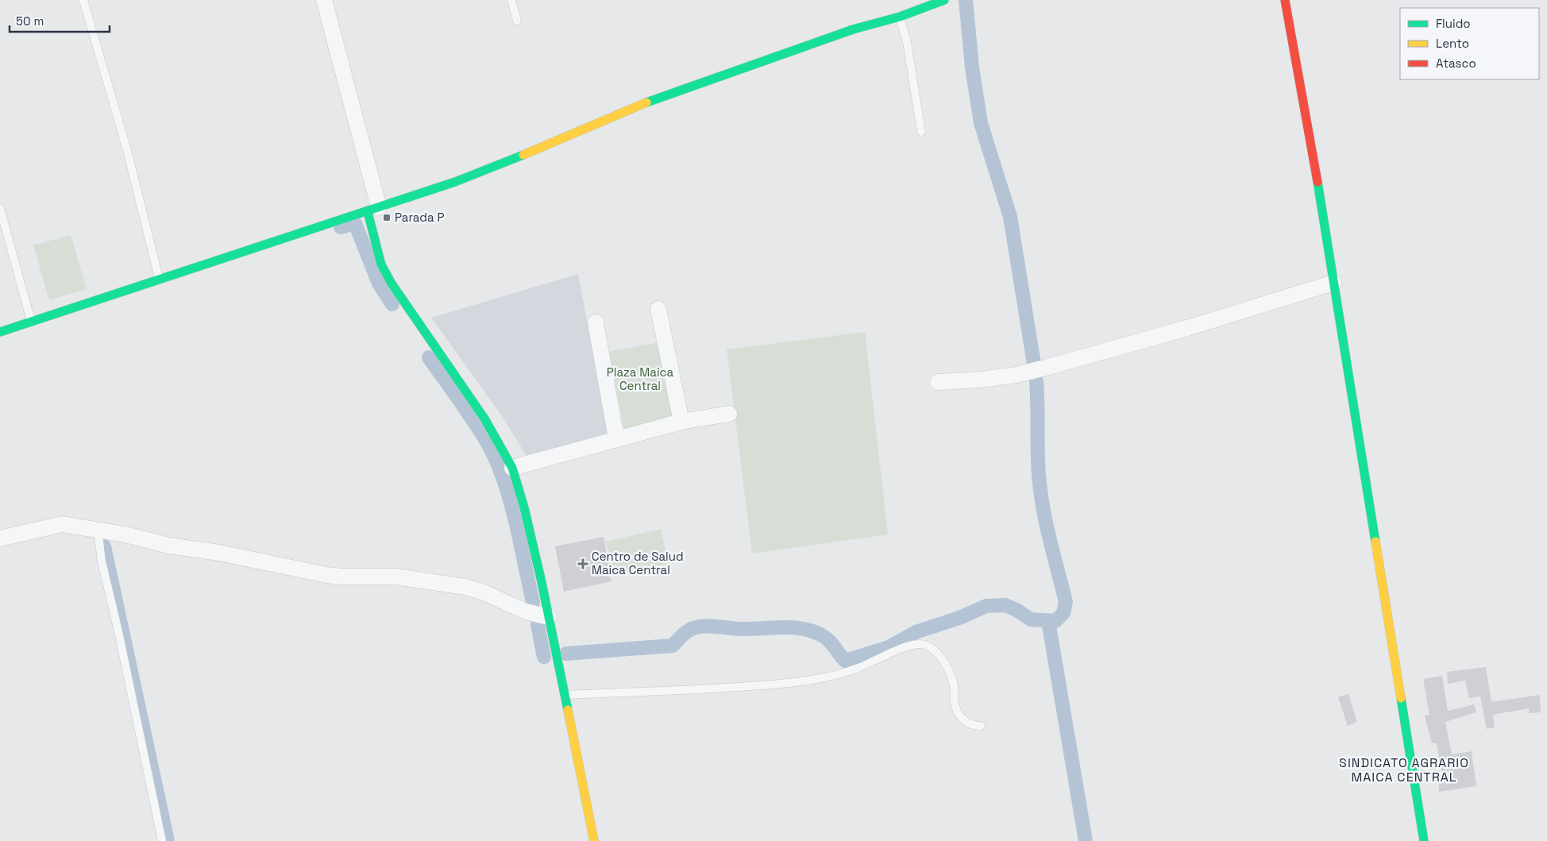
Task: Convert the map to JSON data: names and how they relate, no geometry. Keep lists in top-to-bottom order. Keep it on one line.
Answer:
{"districts":["SINDICATO AGRARIO MAICA CENTRAL"],"parks":["Plaza Maica Central"],"places":{"transit":["Parada P"],"health":["Centro de Salud Maica Central"]},"legend":["Fluido","Lento","Atasco"],"scale_bar":"50 m"}
